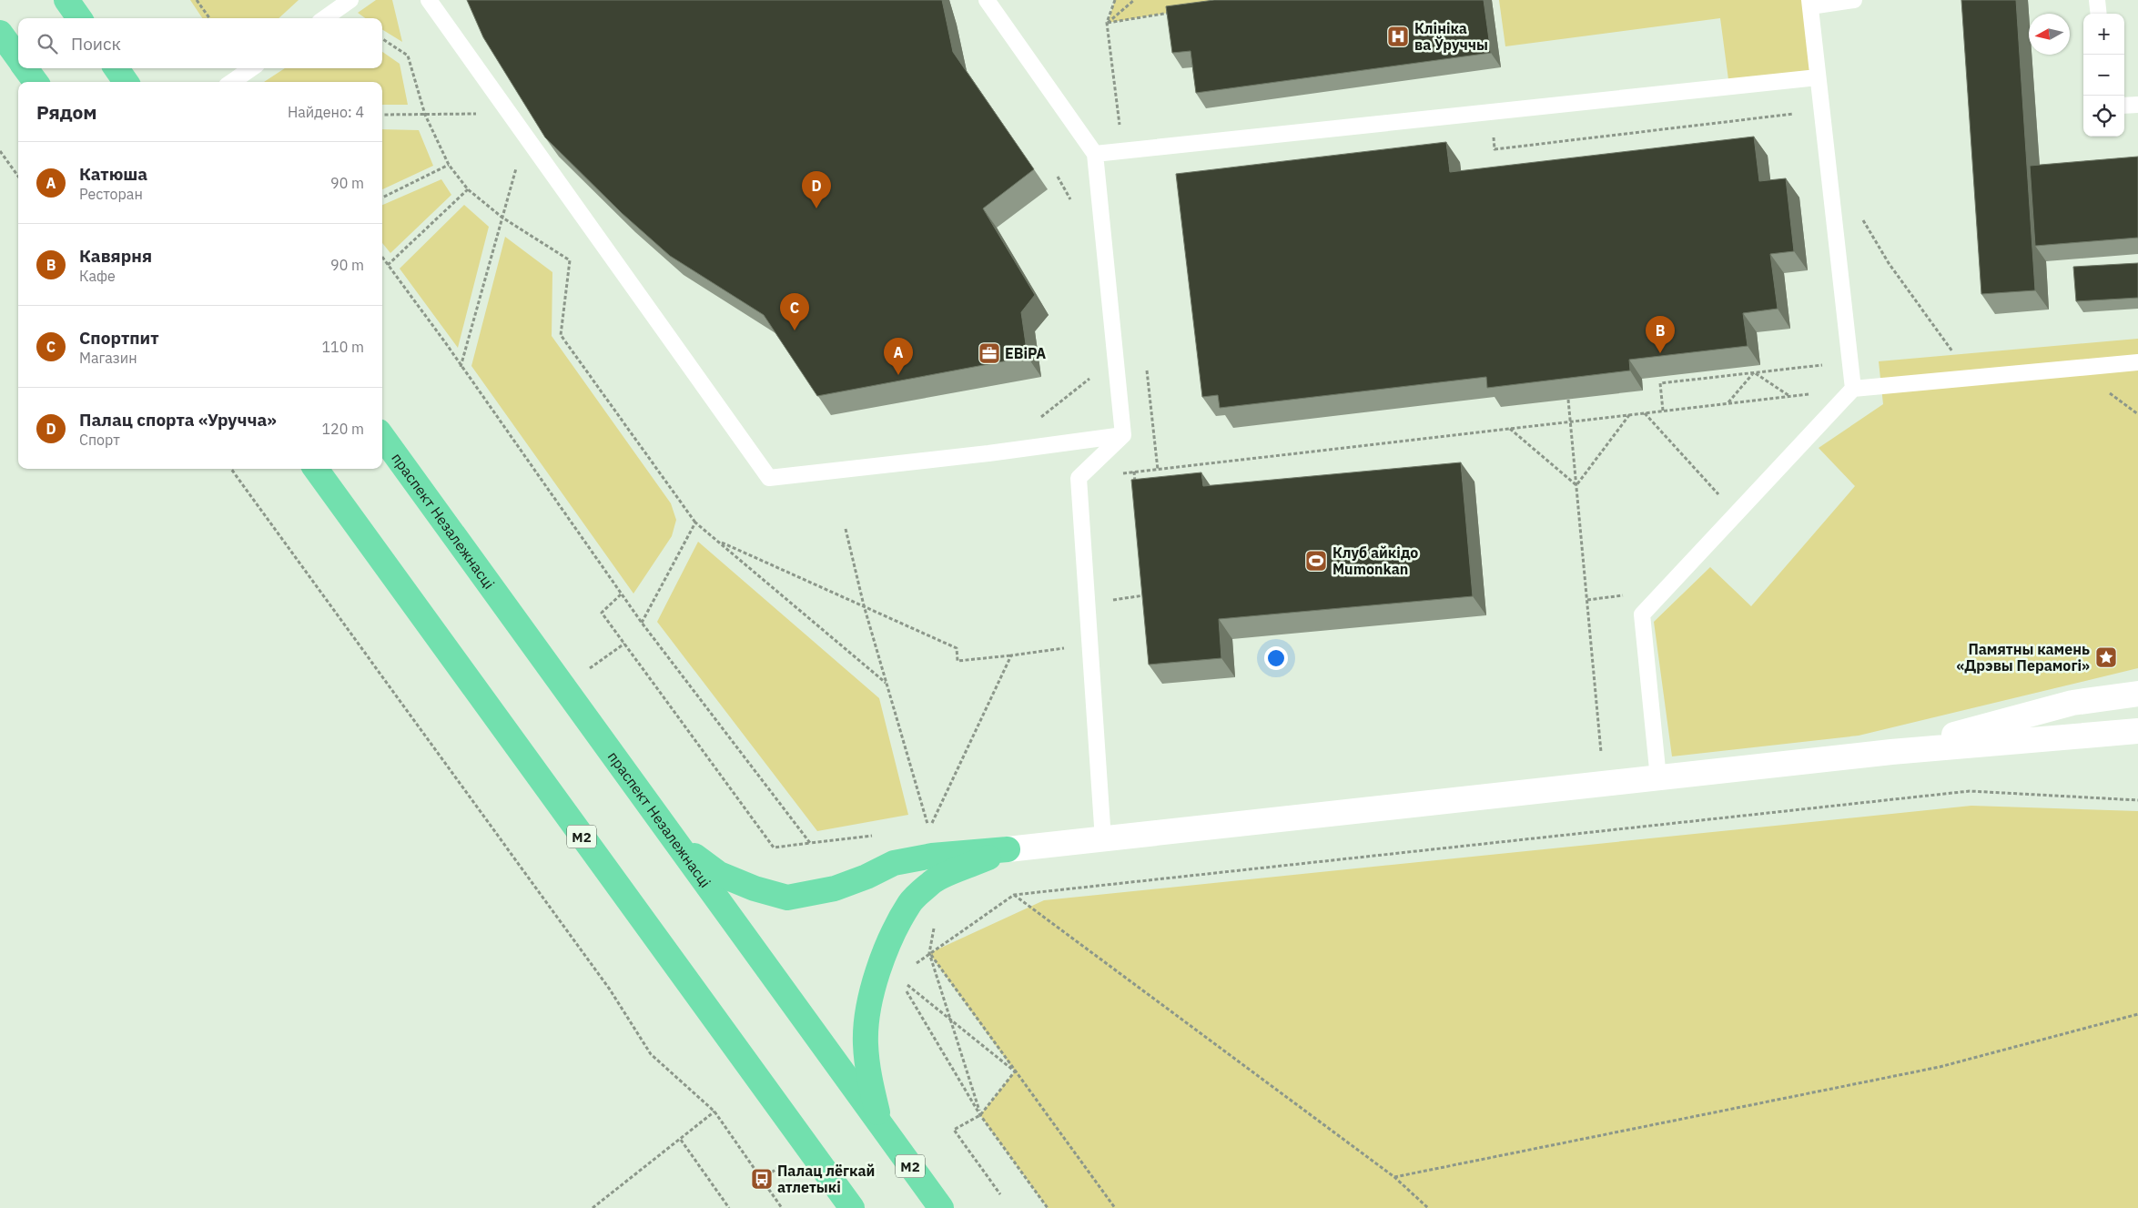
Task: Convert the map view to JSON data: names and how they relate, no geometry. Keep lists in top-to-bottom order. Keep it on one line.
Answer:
{"streets":{"highway":["праспект Незалежнасці","М2"]},"places":{"hospital":["Клініка ва Ўруччы"],"office":["ЕВіРА"],"sports":["Клуб айкідо Mumonkan"],"place":["Памятны камень «Дрэвы Перамогі»"],"bus stop":["Палац лёгкай атлетыкі"]},"north":"left","page":{"map_buttons":["+","−"],"search":"Поиск","heading":["Рядом","Найдено: 4"],"list":[{"mark":"A","name":"Катюша","note":"Ресторан","value":"90 m"},{"mark":"B","name":"Кавярня","note":"Кафе","value":"90 m"},{"mark":"C","name":"Спортпит","note":"Магазин","value":"110 m"},{"mark":"D","name":"Палац спорта «Уручча»","note":"Спорт","value":"120 m"}],"pins":["D","C","B","A"]}}
